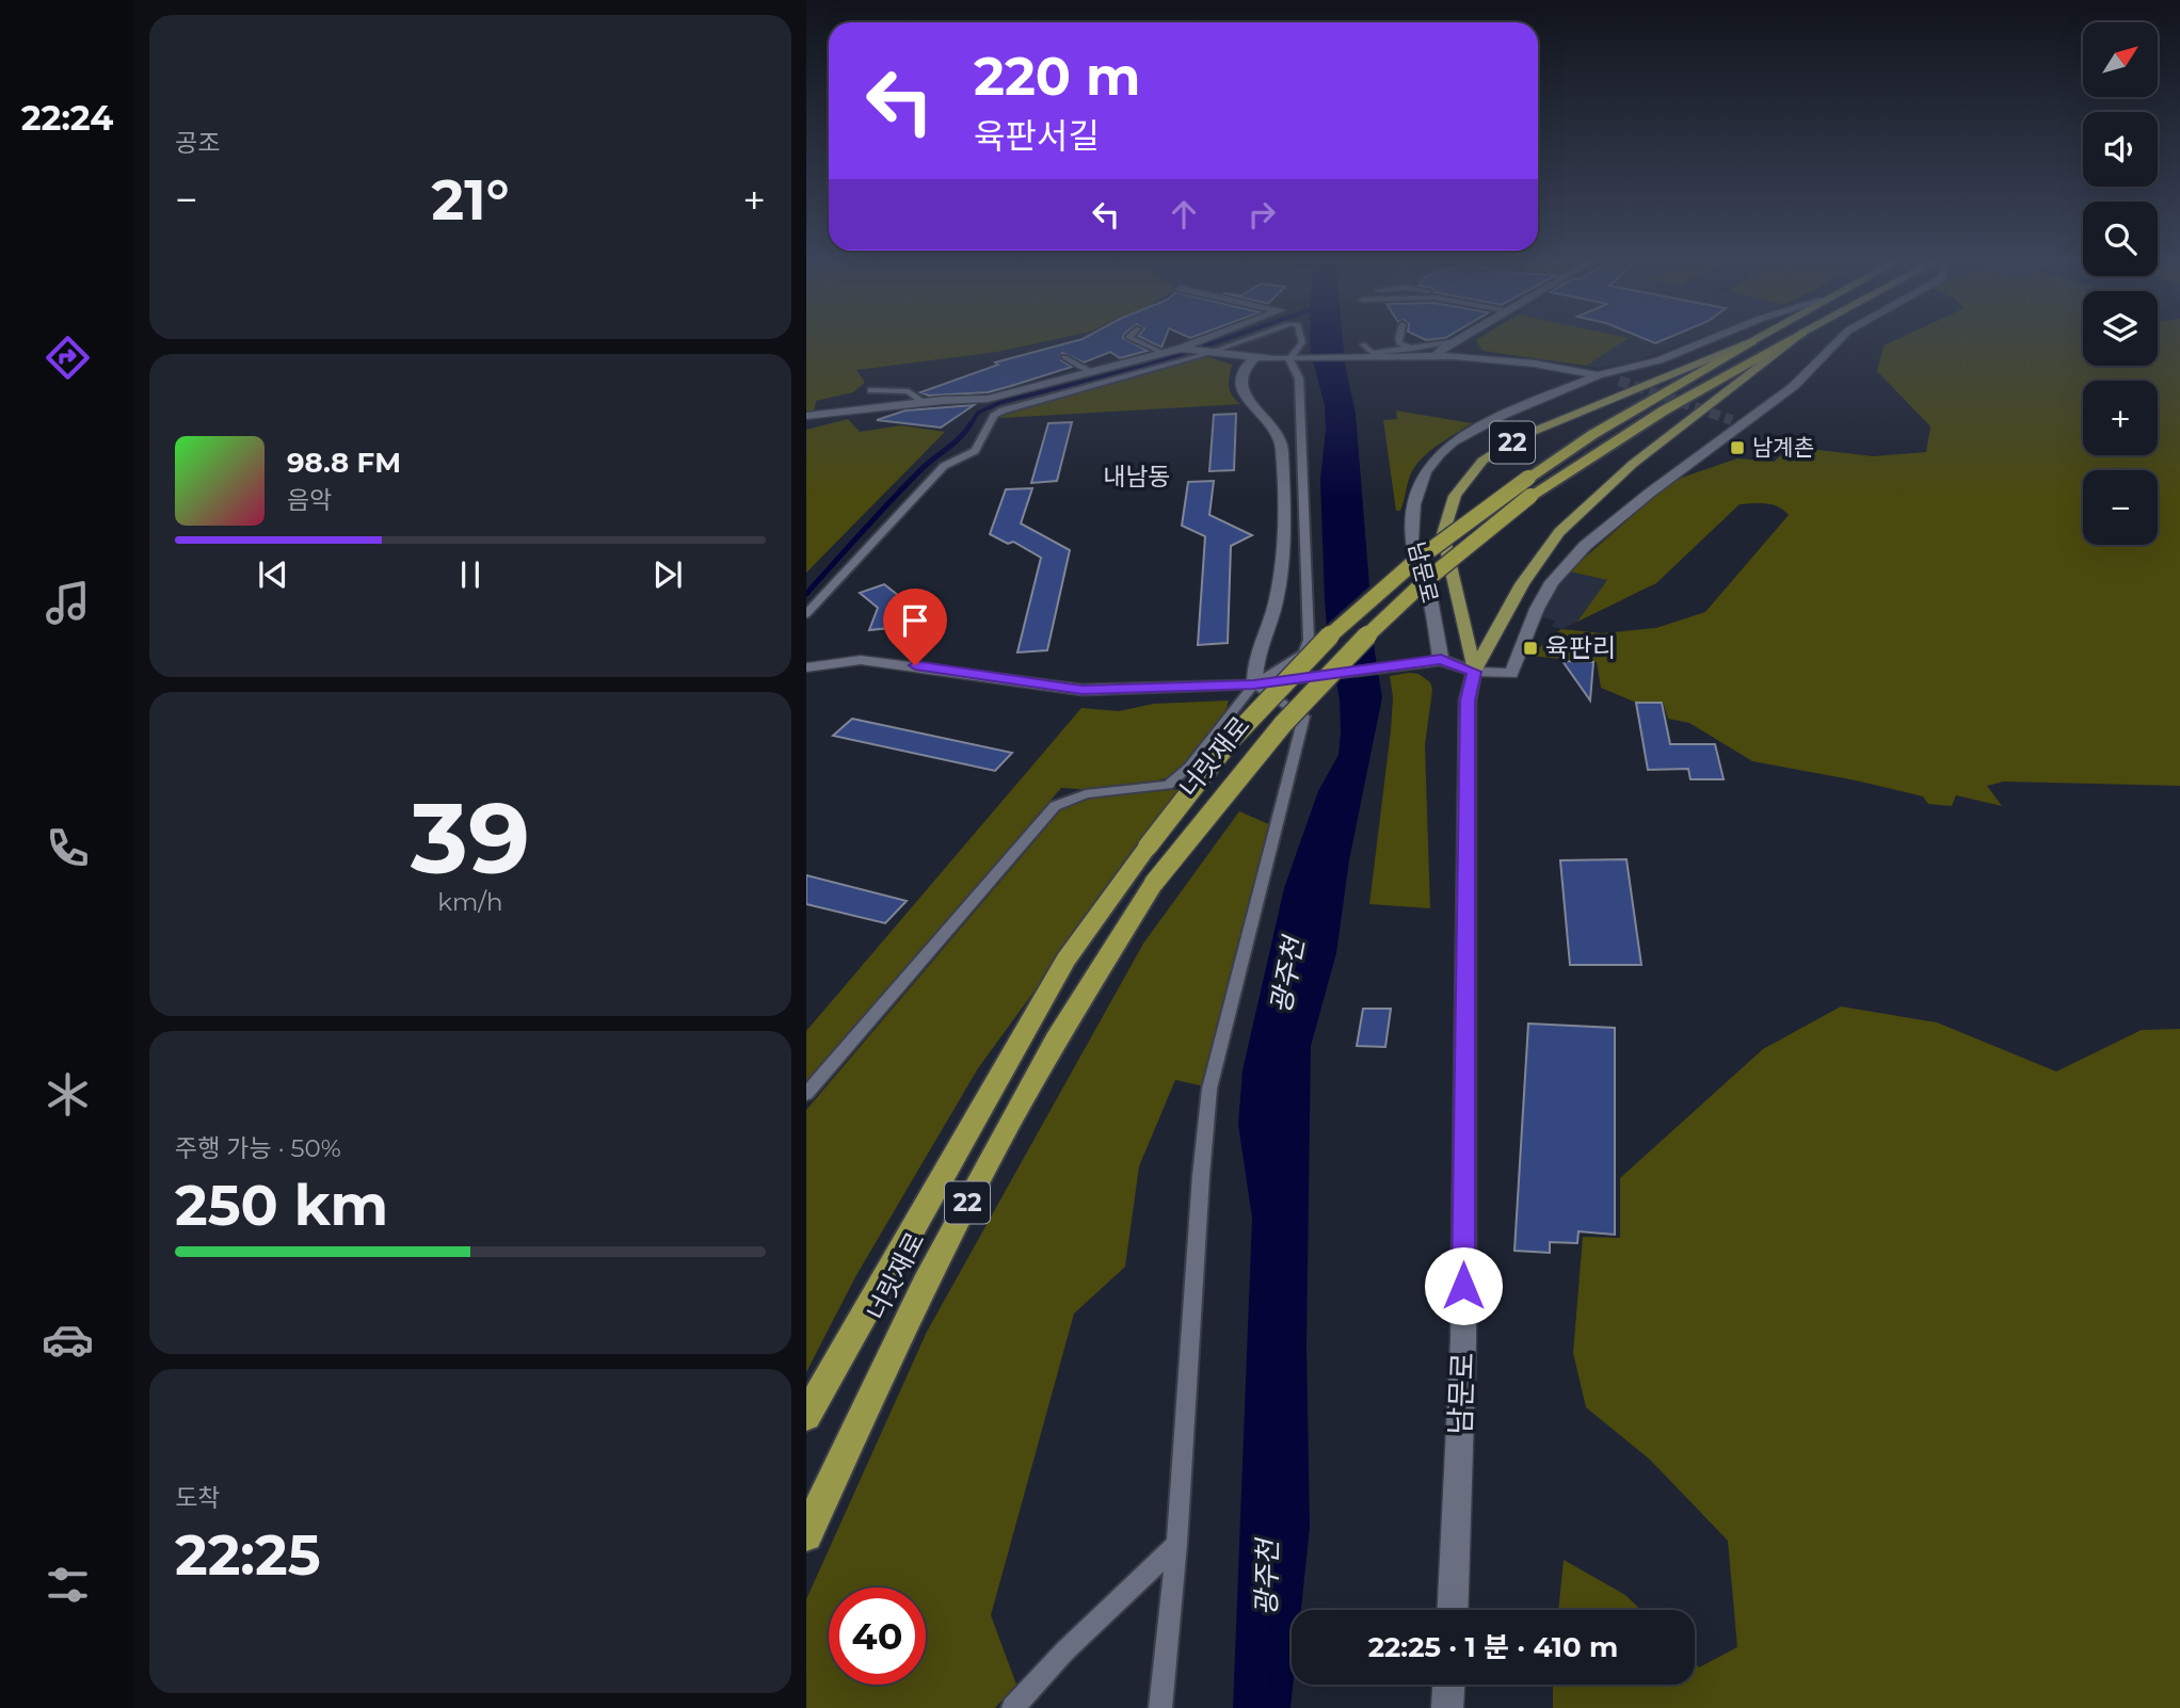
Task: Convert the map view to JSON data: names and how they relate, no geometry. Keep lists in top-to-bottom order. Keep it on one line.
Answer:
{"streets":{"highway":["22","너릿재로"],"street":["남문로"]},"crossings":[["22","남문로"],["22","너릿재로"]],"districts":["내남동"],"water":["광주천"],"places":{"transit":["남계촌","육판리"]},"north":"top right","page":{"tabs":"22:24","tile":["공조",["39","km/h"],["주행 가능 · 50%","250 km"],["도착","22:25"]],"map_buttons":["+","−"],"turn":["220 m","육판서길"],"heat":["−","21°","+"],"song":["98.8 FM","음악"],"limit":"40","trip":"22:25 · 1 분 · 410 m"}}
